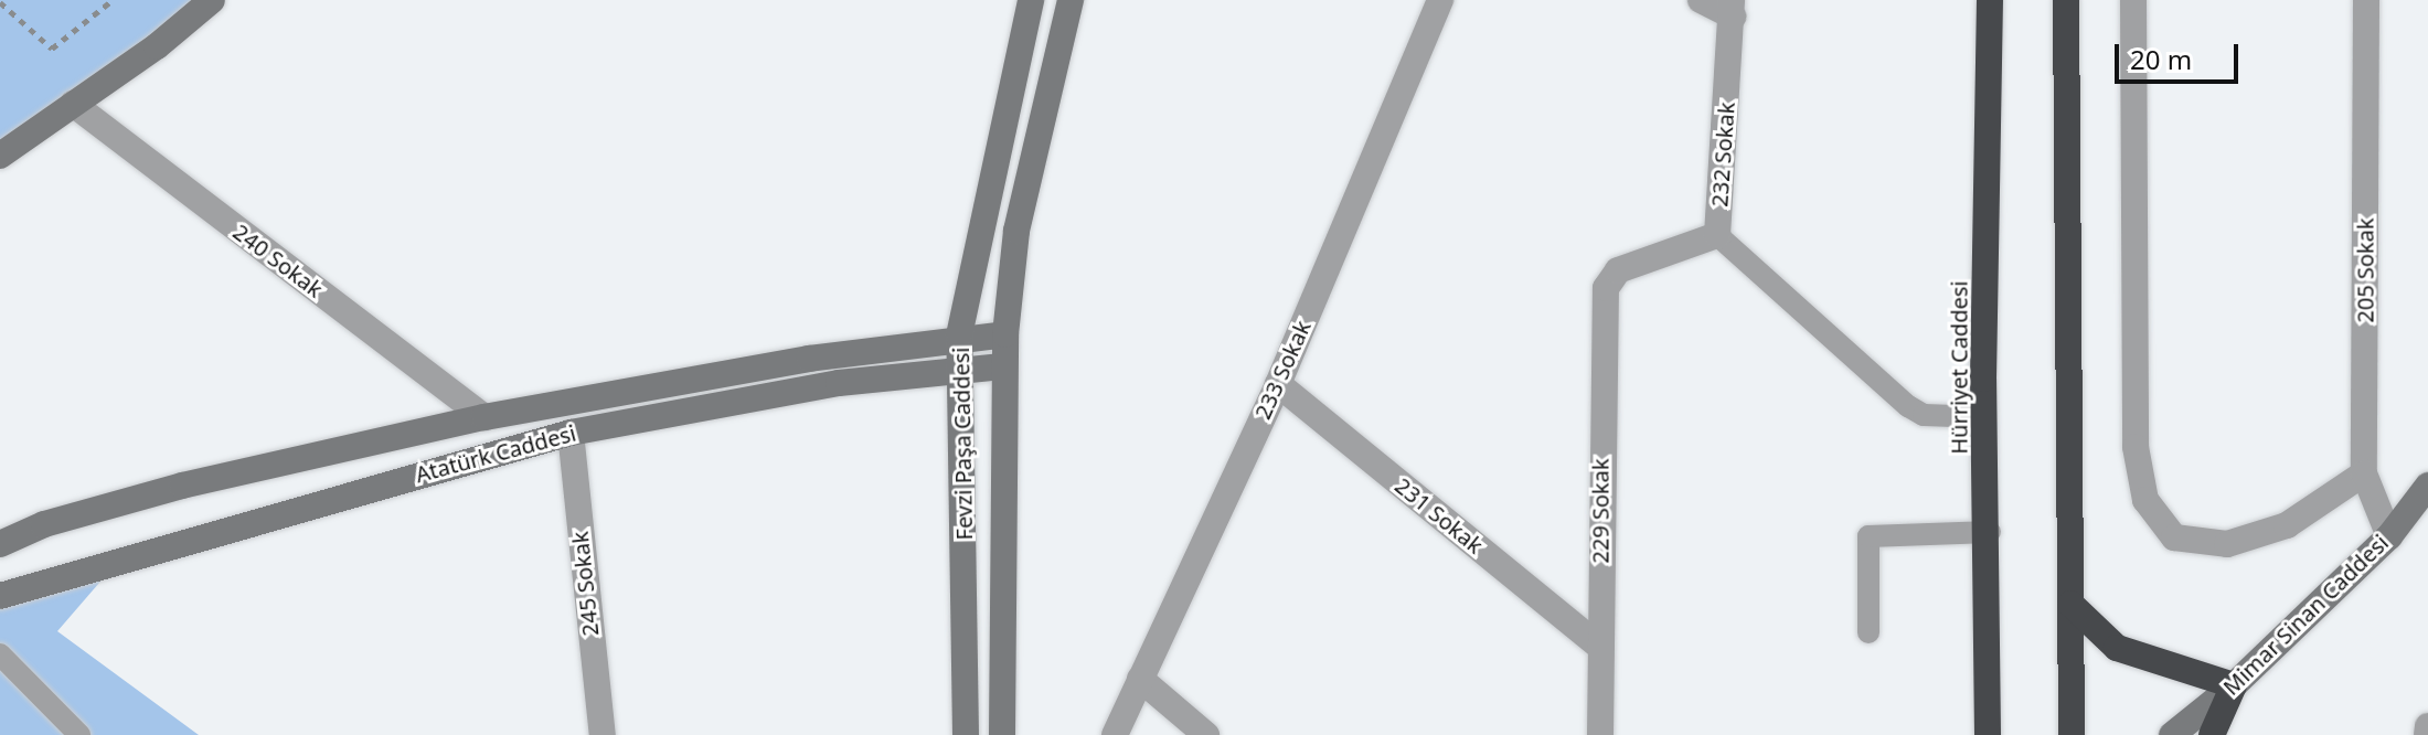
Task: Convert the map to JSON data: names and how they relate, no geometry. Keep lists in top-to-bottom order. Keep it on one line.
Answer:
{"streets":{"highway":["Hürriyet Caddesi"],"street":["232 Sokak","240 Sokak","205 Sokak","233 Sokak","Fevzi Paşa Caddesi","Atatürk Caddesi","229 Sokak","231 Sokak","245 Sokak","Mimar Sinan Caddesi"]},"crossings":[["232 Sokak","229 Sokak"],["240 Sokak","Atatürk Caddesi"],["205 Sokak","Mimar Sinan Caddesi"],["233 Sokak","231 Sokak"],["Fevzi Paşa Caddesi","Atatürk Caddesi"],["Atatürk Caddesi","245 Sokak"],["229 Sokak","231 Sokak"]],"scale_bar":"20 m"}
